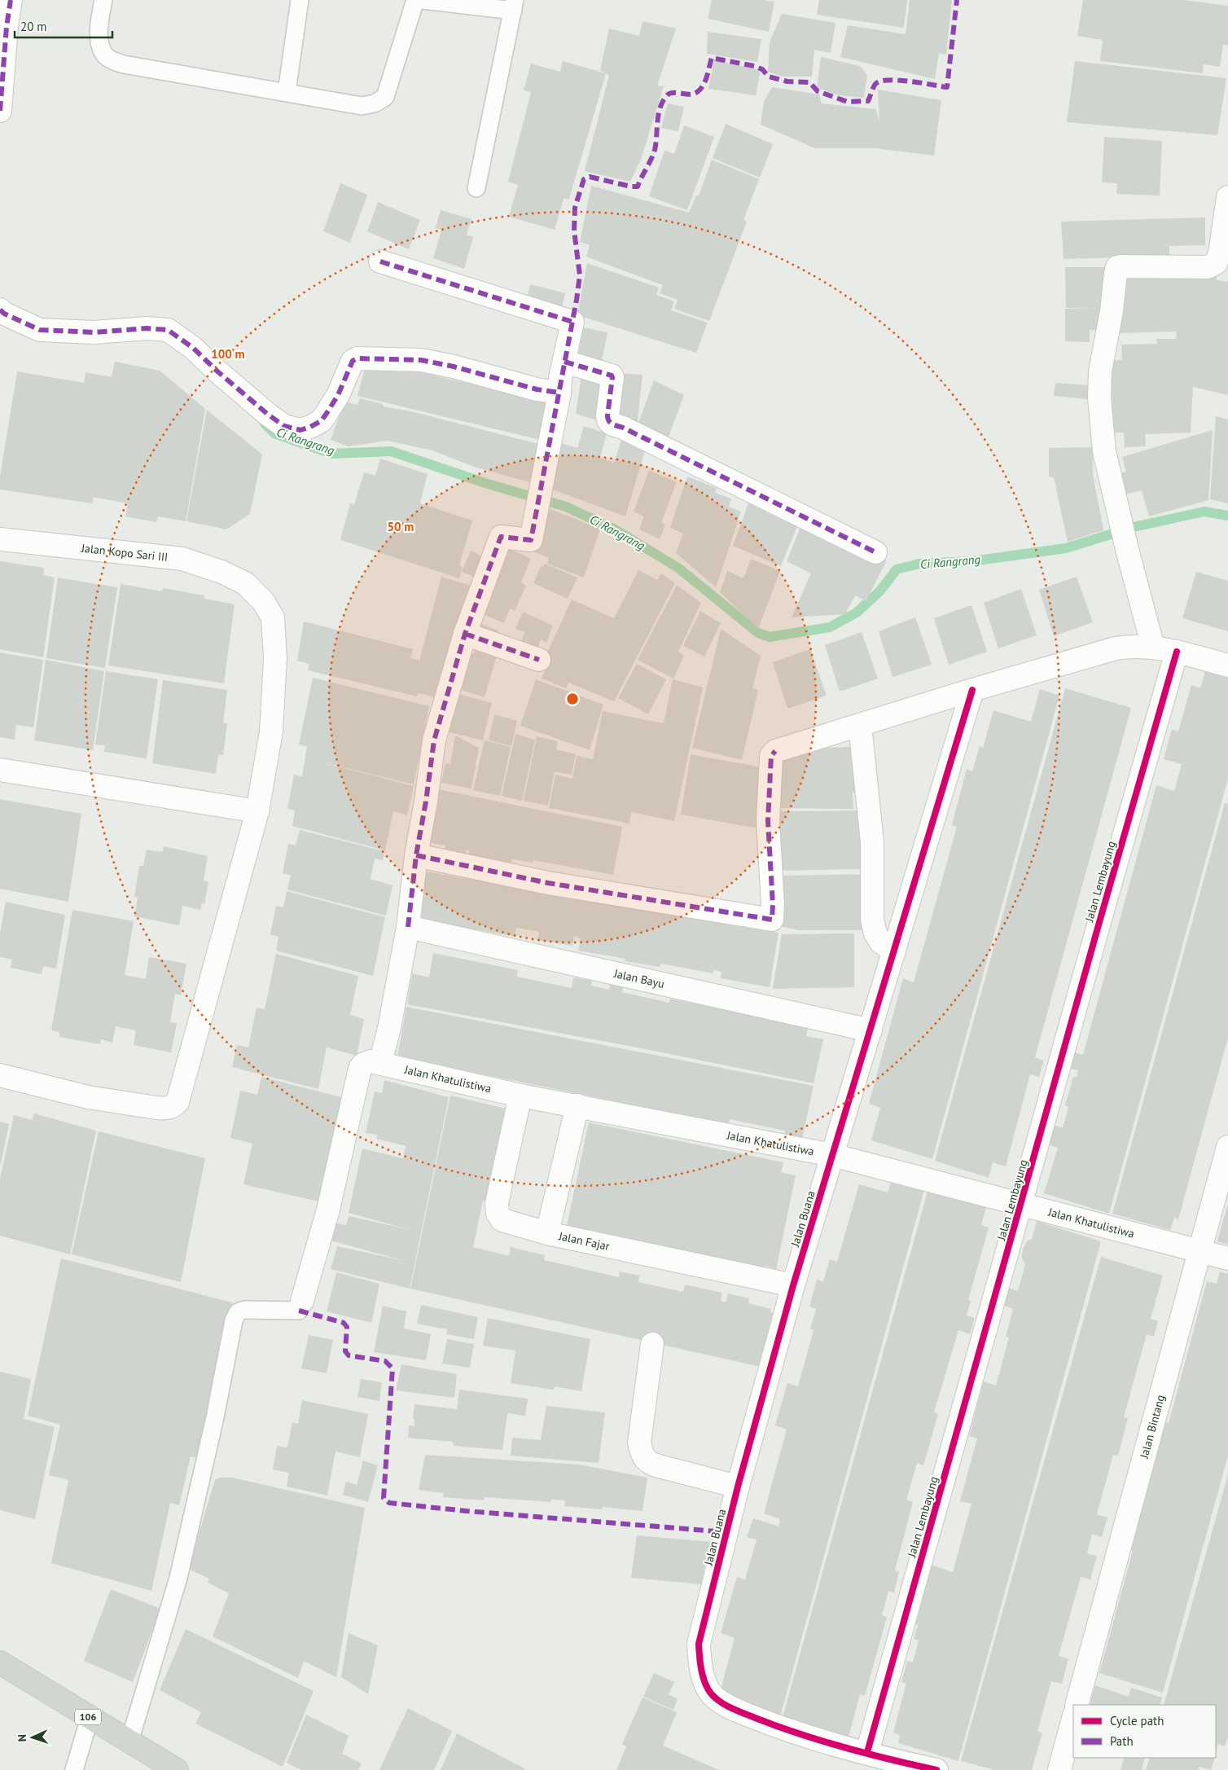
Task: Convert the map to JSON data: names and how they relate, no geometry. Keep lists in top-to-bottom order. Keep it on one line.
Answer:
{"streets":{"main road":["106"],"street":["Jalan Kopo Sari III","Jalan Lembayung","Jalan Bayu","Jalan Khatulistiwa","Jalan Buana","Jalan Fajar","Jalan Bintang"]},"crossings":[["Jalan Lembayung","Jalan Khatulistiwa"],["Jalan Lembayung","Jalan Buana"],["Jalan Bayu","Jalan Buana"],["Jalan Khatulistiwa","Jalan Buana"],["Jalan Khatulistiwa","Jalan Fajar"],["Jalan Khatulistiwa","Jalan Bintang"],["Jalan Buana","Jalan Fajar"]],"water":["Ci Rangrang"],"legend":["Cycle path","Path"],"scale_bar":"20 m","north":"left","rings":["100 m","50 m"]}
